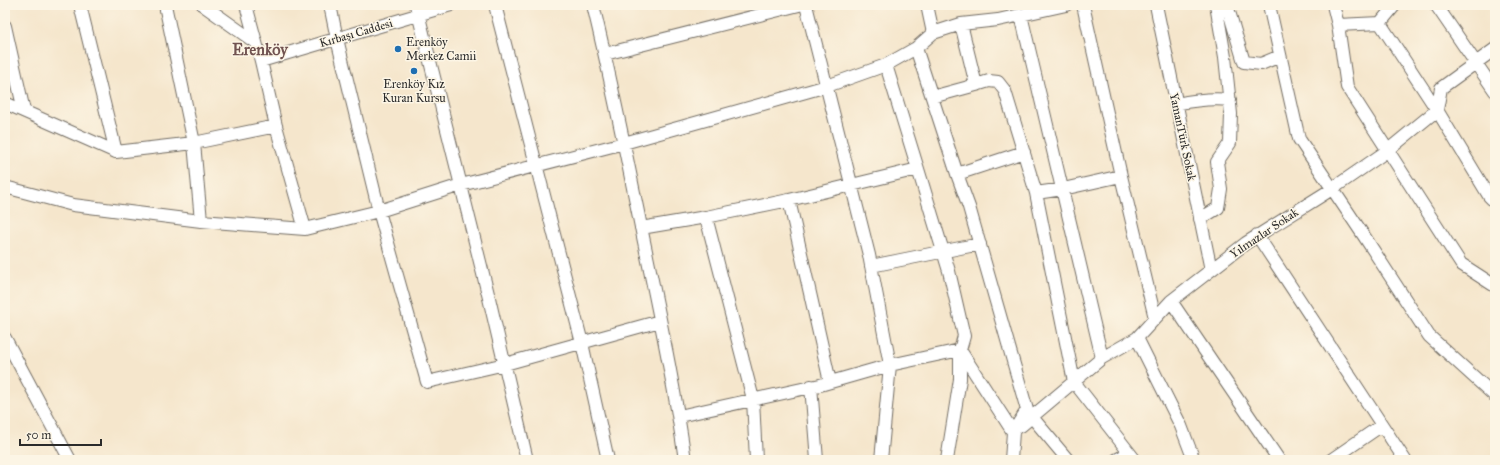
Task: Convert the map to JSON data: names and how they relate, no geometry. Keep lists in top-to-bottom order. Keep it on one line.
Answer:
{"streets":{"street":["Kırbaşı Caddesi","YamanTürk Sokak","Yılmazlar Sokak"]},"crossings":[["YamanTürk Sokak","Yılmazlar Sokak"]],"districts":["Erenköy"],"places":["Erenköy Merkez Camii","Erenköy Kız Kuran Kursu"],"scale_bar":"50 m"}
